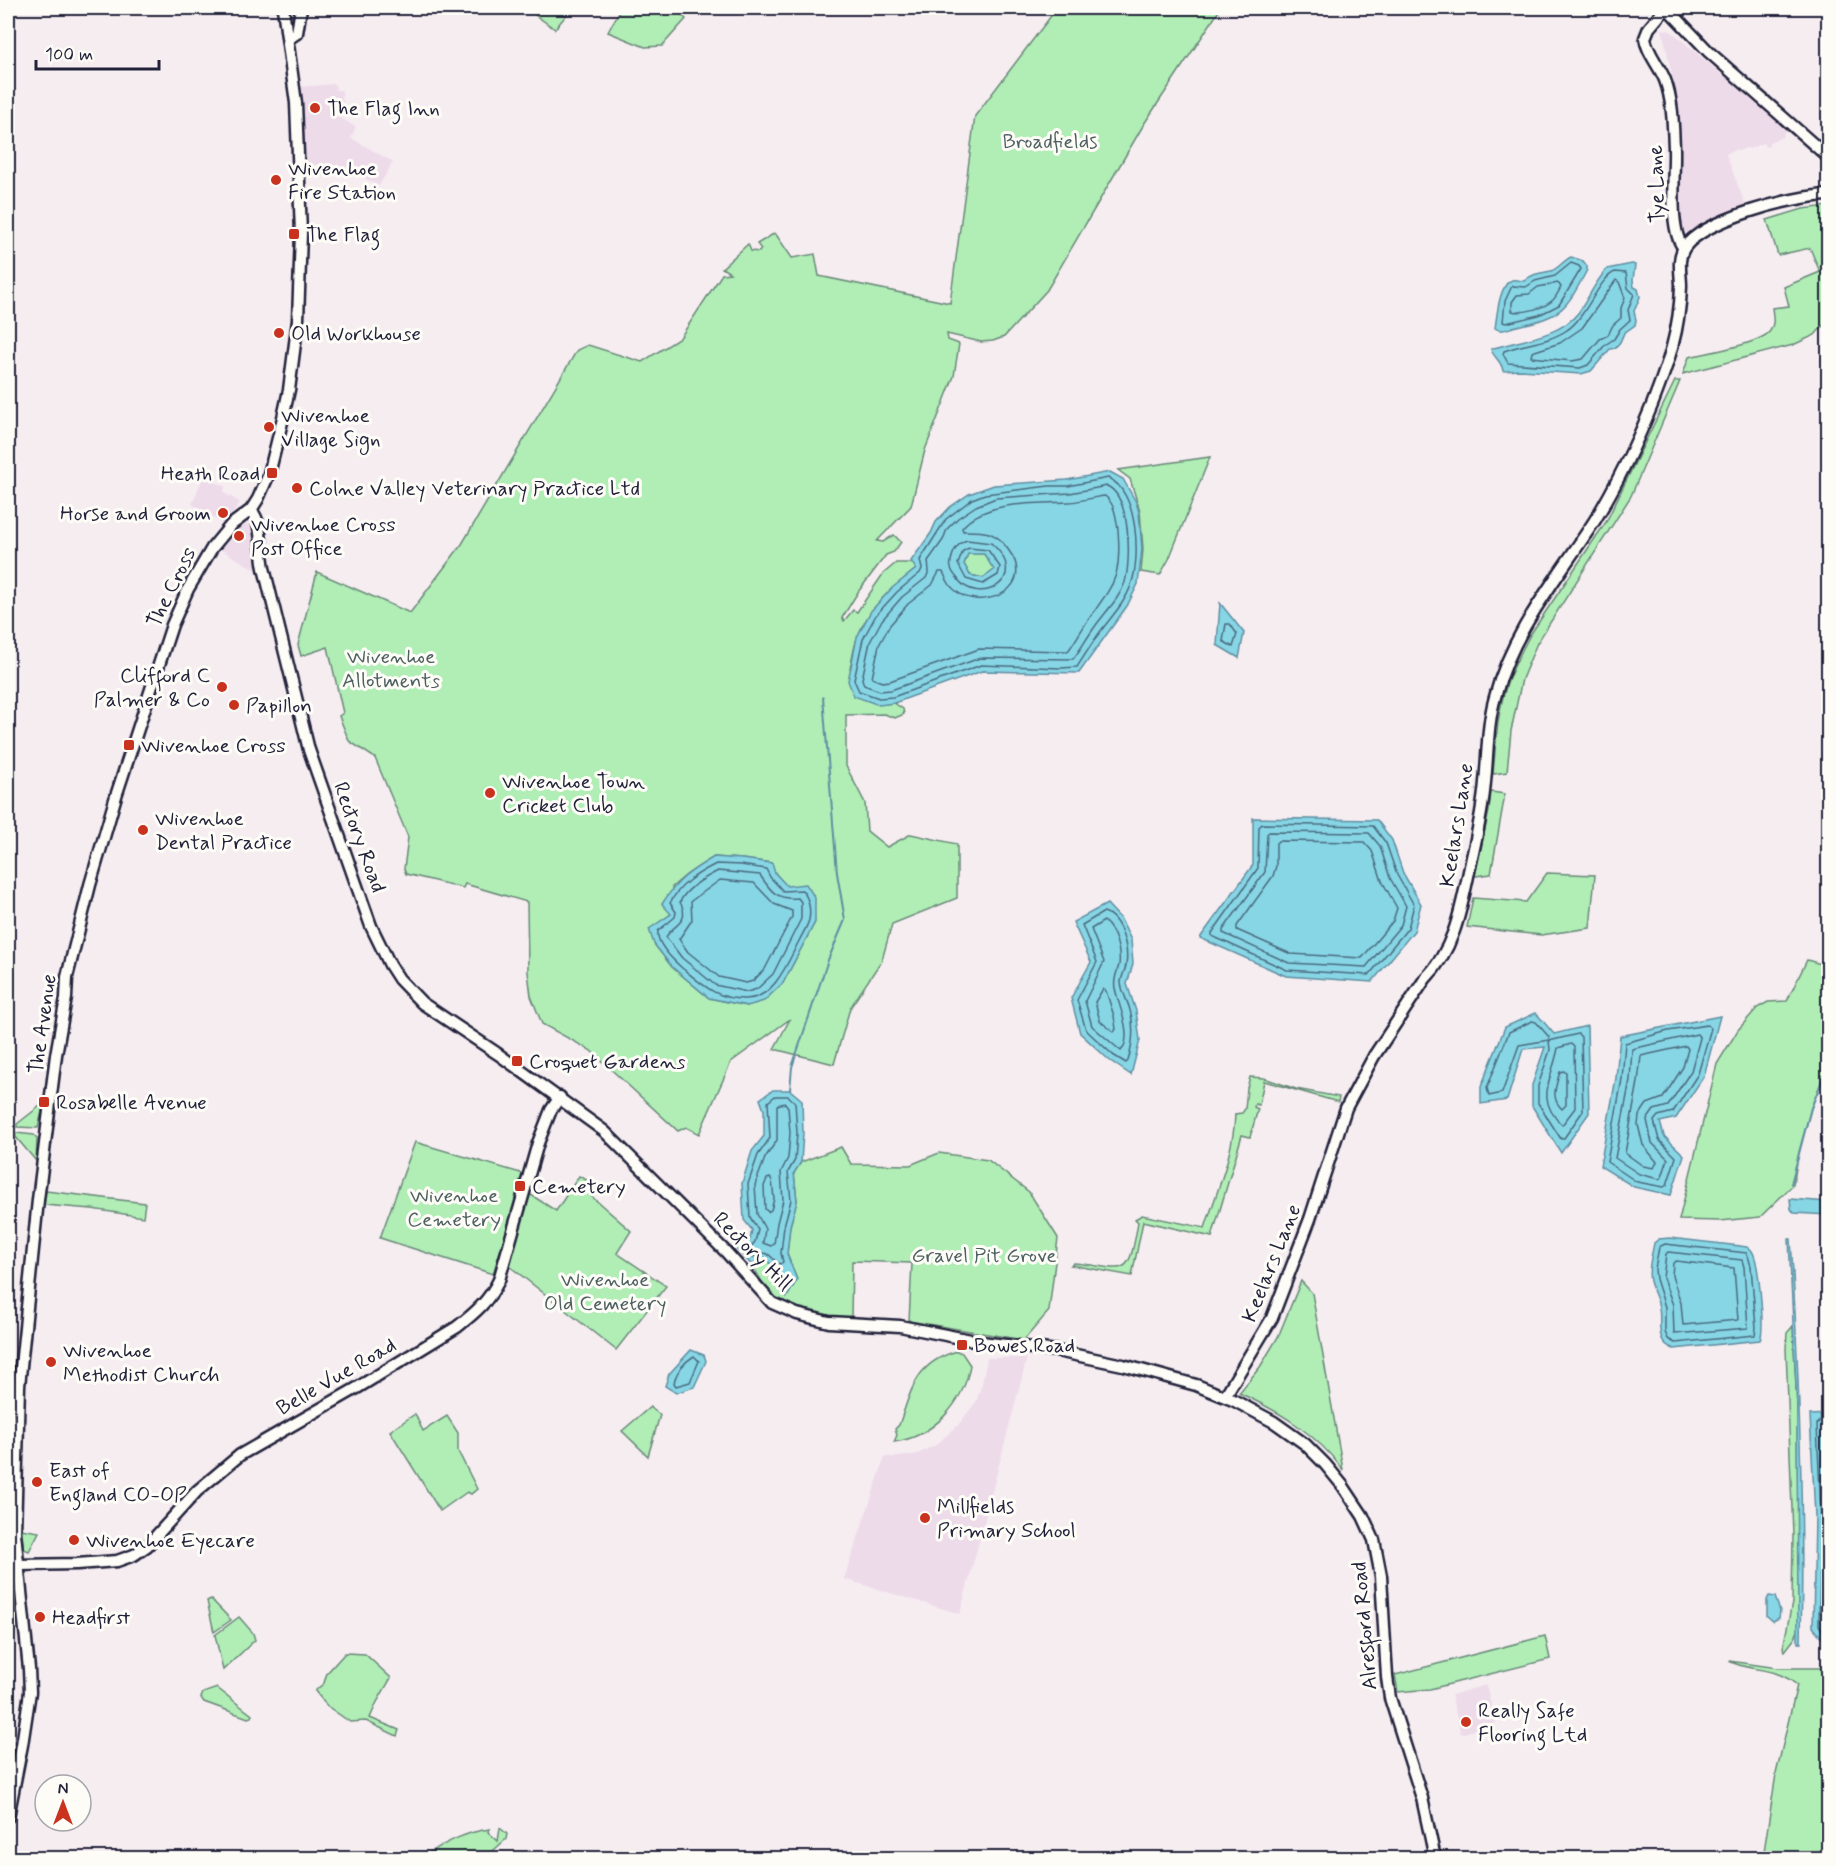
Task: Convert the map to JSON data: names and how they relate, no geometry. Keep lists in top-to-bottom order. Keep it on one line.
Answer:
{"streets":{"street":["Tye Lane","The Cross","Keelars Lane","Rectory Road","The Avenue","Rectory Hill","Belle Vue Road","Alresford Road"]},"crossings":[["Tye Lane","Keelars Lane"],["The Cross","Rectory Road"],["The Cross","The Avenue"],["Keelars Lane","Alresford Road"],["Rectory Road","Rectory Hill"],["Rectory Road","Belle Vue Road"],["The Avenue","Belle Vue Road"],["Rectory Hill","Belle Vue Road"],["Rectory Hill","Alresford Road"]],"parks":["Broadfields","Wivenhoe Allotments","Wivenhoe Cemetery","Gravel Pit Grove","Wivenhoe Old Cemetery"],"places":{"other":["The Flag Inn","Wivenhoe Fire Station","Old Workhouse","Wivenhoe Village Sign","Colne Valley Veterinary Practice Ltd","Horse and Groom","Wivenhoe Cross Post Office","Clifford C Palmer & Co","Papillon","Wivenhoe Town Cricket Club","Wivenhoe Dental Practice","Wivenhoe Methodist Church","East of England CO-OP","Millfields Primary School","Wivenhoe Eyecare","Headfirst","Really Safe Flooring Ltd"],"transit":["The Flag","Heath Road","Wivenhoe Cross","Croquet Gardens","Rosabelle Avenue","Cemetery","Bowes Road"]},"scale_bar":"100 m","north":"top"}
